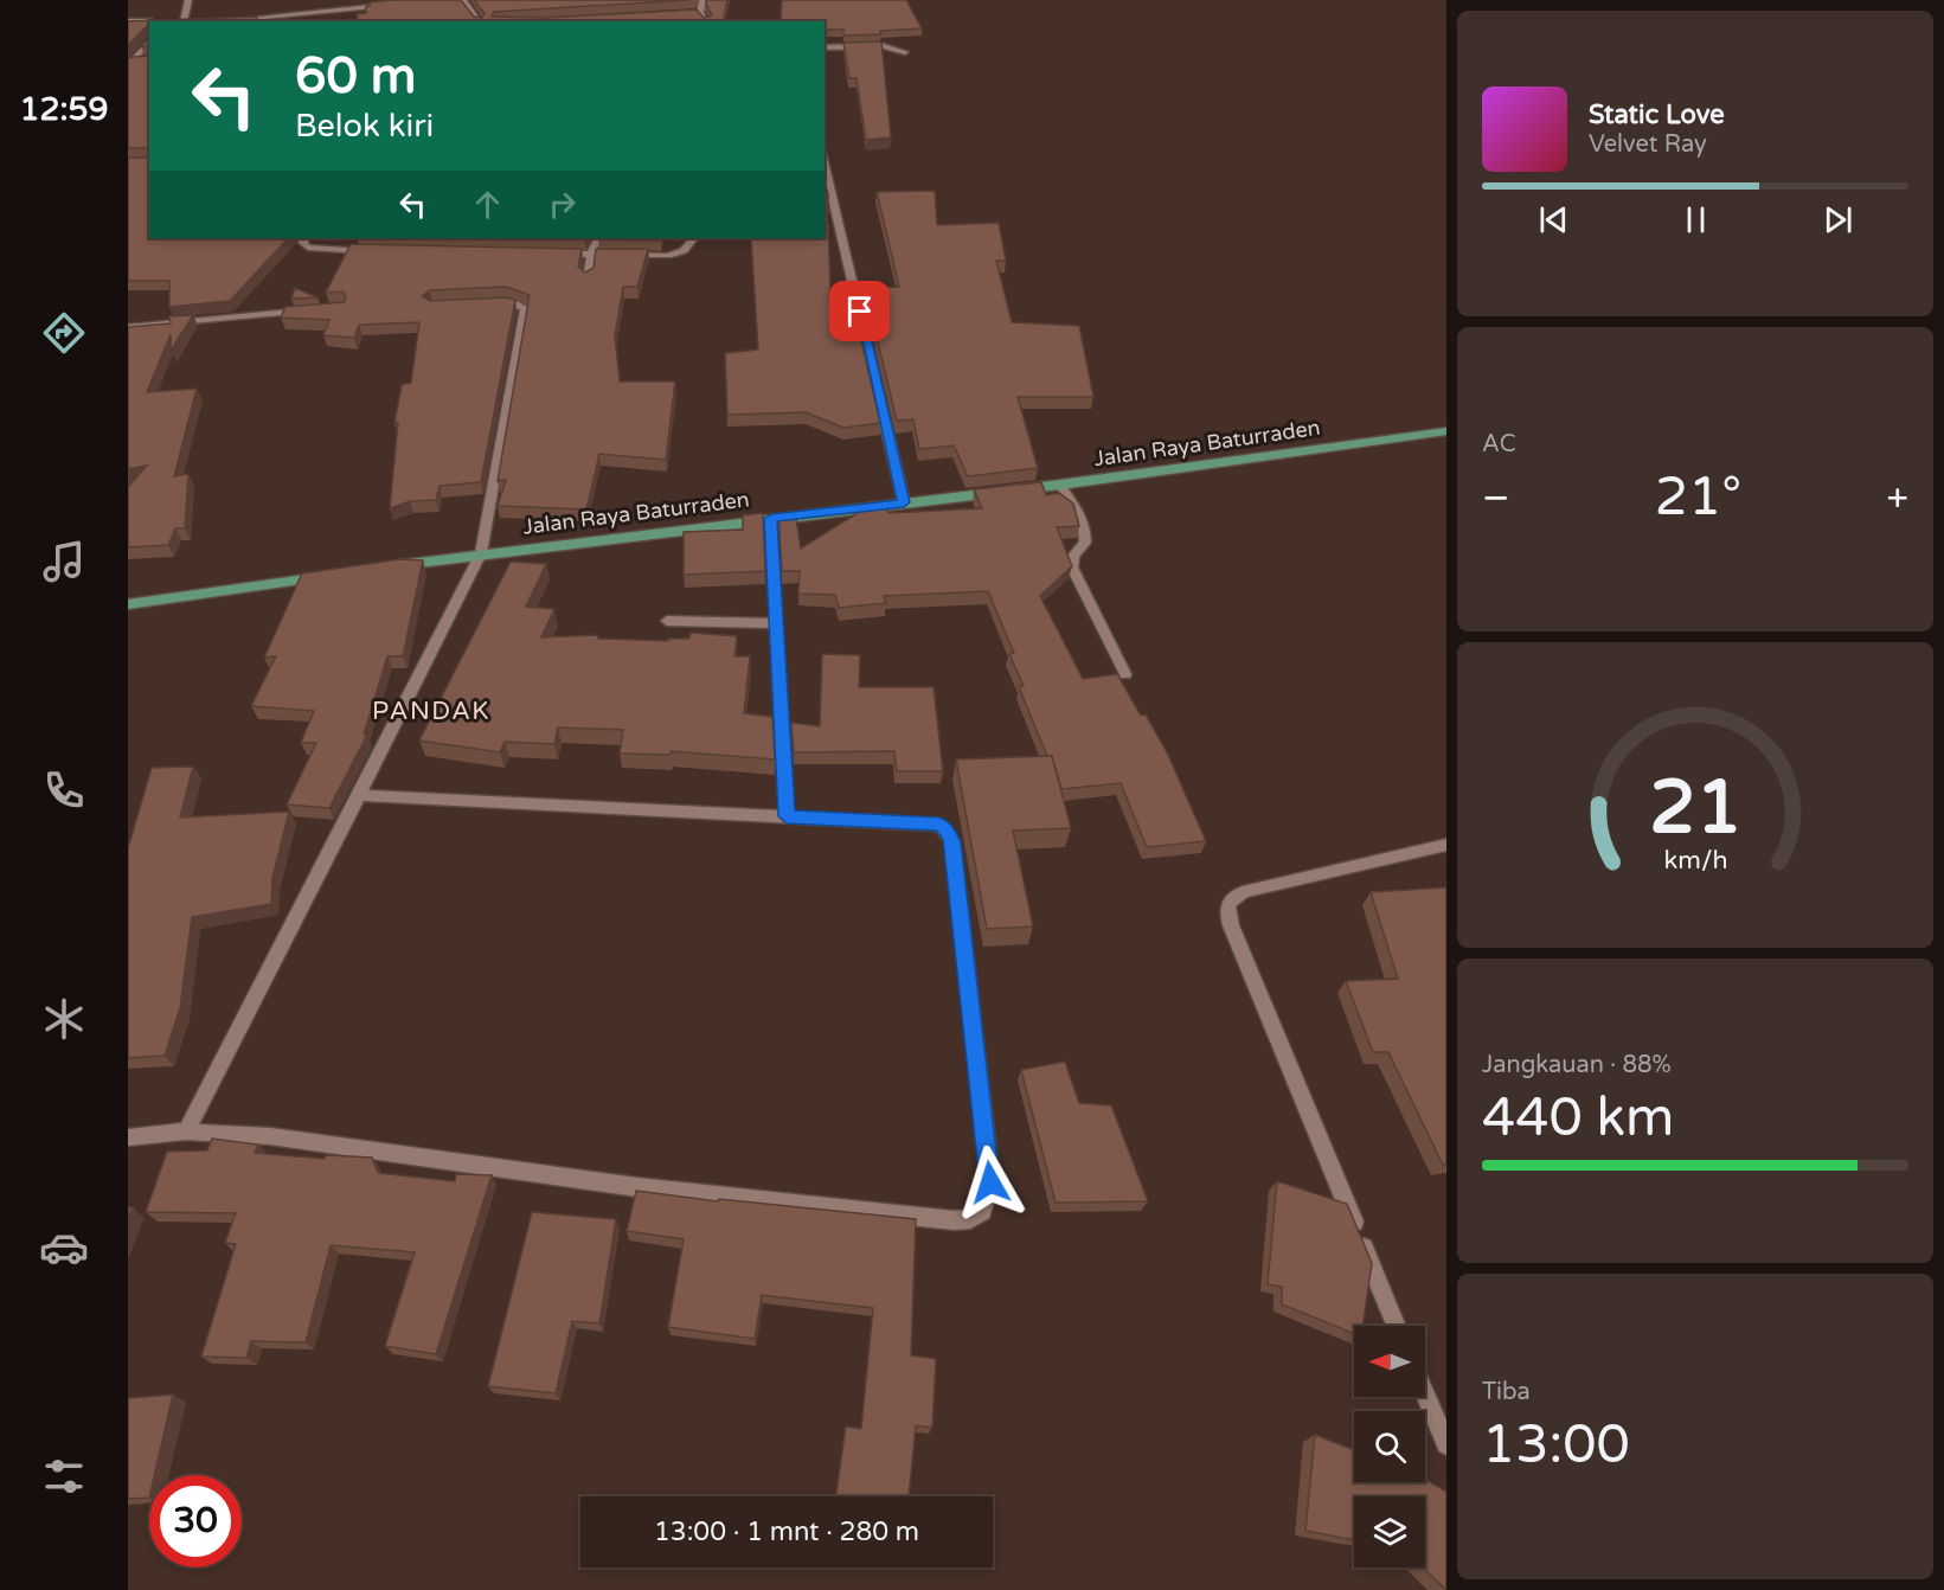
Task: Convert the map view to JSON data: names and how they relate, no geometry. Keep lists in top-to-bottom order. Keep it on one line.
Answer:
{"streets":{"main road":["Jalan Raya Baturraden"]},"districts":["PANDAK"],"north":"left","page":{"tabs":"12:59","turn":["60 m","Belok kiri"],"song":["Static Love","Velvet Ray"],"tile":["AC",["Jangkauan · 88%","440 km"],["Tiba","13:00"]],"heat":["−","21°","+"],"limit":"30","trip":"13:00 · 1 mnt · 280 m","gauge":["21","km/h"]}}
